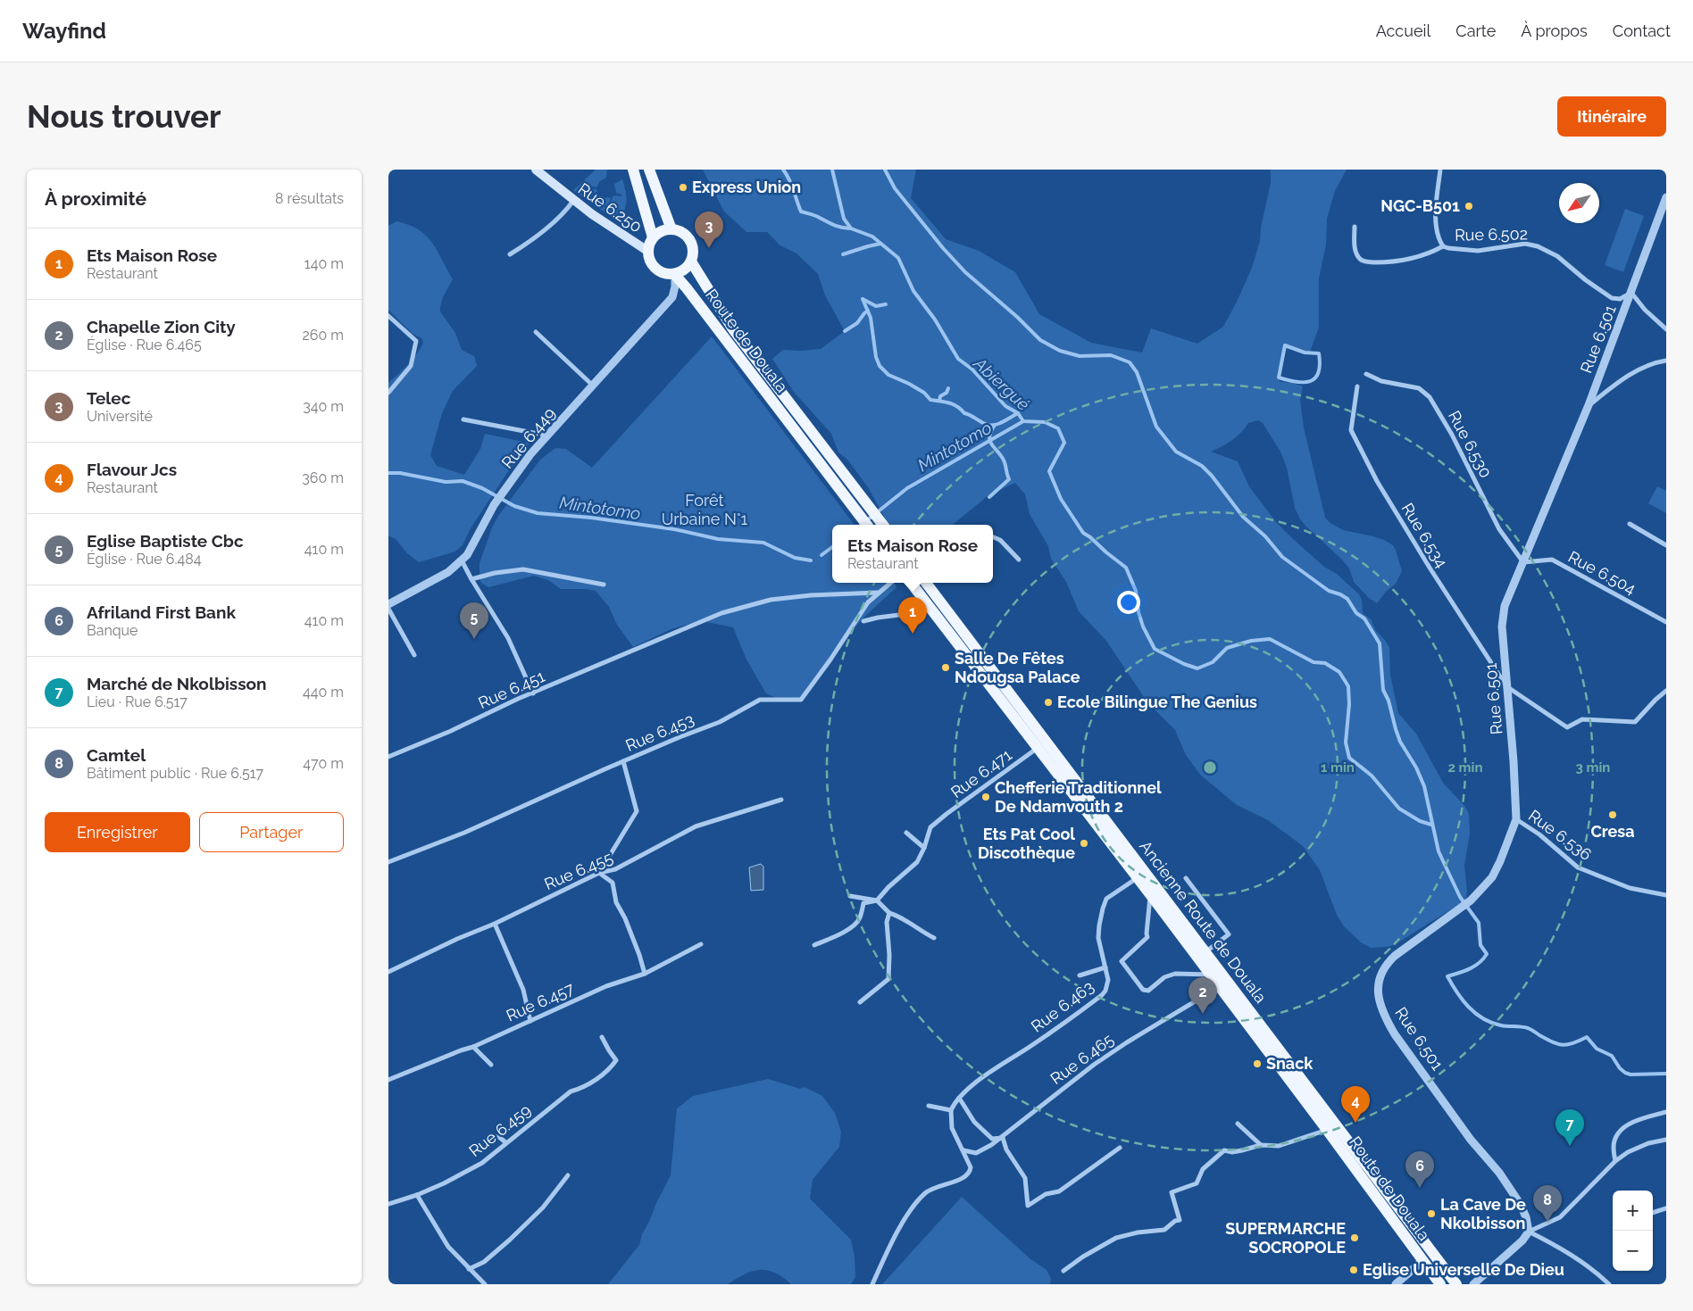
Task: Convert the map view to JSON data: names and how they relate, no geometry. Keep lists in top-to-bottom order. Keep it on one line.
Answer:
{"streets":{"main road":["Rue 6.250","Route de Douala","Ancienne Route de Douala"],"street":["Rue 6.502","Rue 6.501","Rue 6.449","Rue 6.530","Rue 6.534","Rue 6.504","Rue 6.451","Rue 6.453","Rue 6.471","Rue 6.536","Rue 6.455","Rue 6.457","Rue 6.463","Rue 6.465","Rue 6.459"]},"crossings":[["Rue 6.250","Route de Douala"],["Rue 6.250","Rue 6.449"],["Rue 6.502","Rue 6.501"],["Rue 6.501","Rue 6.530"],["Rue 6.501","Rue 6.534"],["Rue 6.501","Rue 6.504"],["Rue 6.501","Rue 6.536"],["Route de Douala","Rue 6.449"],["Route de Douala","Rue 6.471"],["Route de Douala","Rue 6.463"],["Route de Douala","Rue 6.465"],["Rue 6.530","Rue 6.504"],["Rue 6.451","Rue 6.453"]],"water":["Abiergué","Mintotomo"],"parks":["Forêt Urbaine N°1"],"places":["Express Union","NGC-B501","Salle De Fêtes Ndougsa Palace","Ecole Bilingue The Genius","Chefferie Traditionnel De Ndamvouth 2","Cresa","Ets Pat Cool Discothèque","Snack","La Cave De Nkolbisson","SUPERMARCHE SOCROPOLE","Eglise Universelle De Dieu"],"north":"bottom left","page":{"header":"Wayfind","nav":["Accueil","Carte","À propos","Contact"],"buttons":["Itinéraire",["Enregistrer","Partager"]],"title":"Nous trouver","heading":["À proximité","8 résultats"],"pins":["3","1","5","2","4","7","6","8"],"list":[{"mark":"1","name":"Ets Maison Rose","note":"Restaurant","value":"140 m"},{"mark":"2","name":"Chapelle Zion City","note":"Église · Rue 6.465","value":"260 m"},{"mark":"3","name":"Telec","note":"Université","value":"340 m"},{"mark":"4","name":"Flavour Jcs","note":"Restaurant","value":"360 m"},{"mark":"5","name":"Eglise Baptiste Cbc","note":"Église · Rue 6.484","value":"410 m"},{"mark":"6","name":"Afriland First Bank","note":"Banque","value":"410 m"},{"mark":"7","name":"Marché de Nkolbisson","note":"Lieu · Rue 6.517","value":"440 m"},{"mark":"8","name":"Camtel","note":"Bâtiment public · Rue 6.517","value":"470 m"}],"popup":["Ets Maison Rose","Restaurant"],"map_buttons":["+","−"]},"rings":["1 min","2 min","3 min"]}
